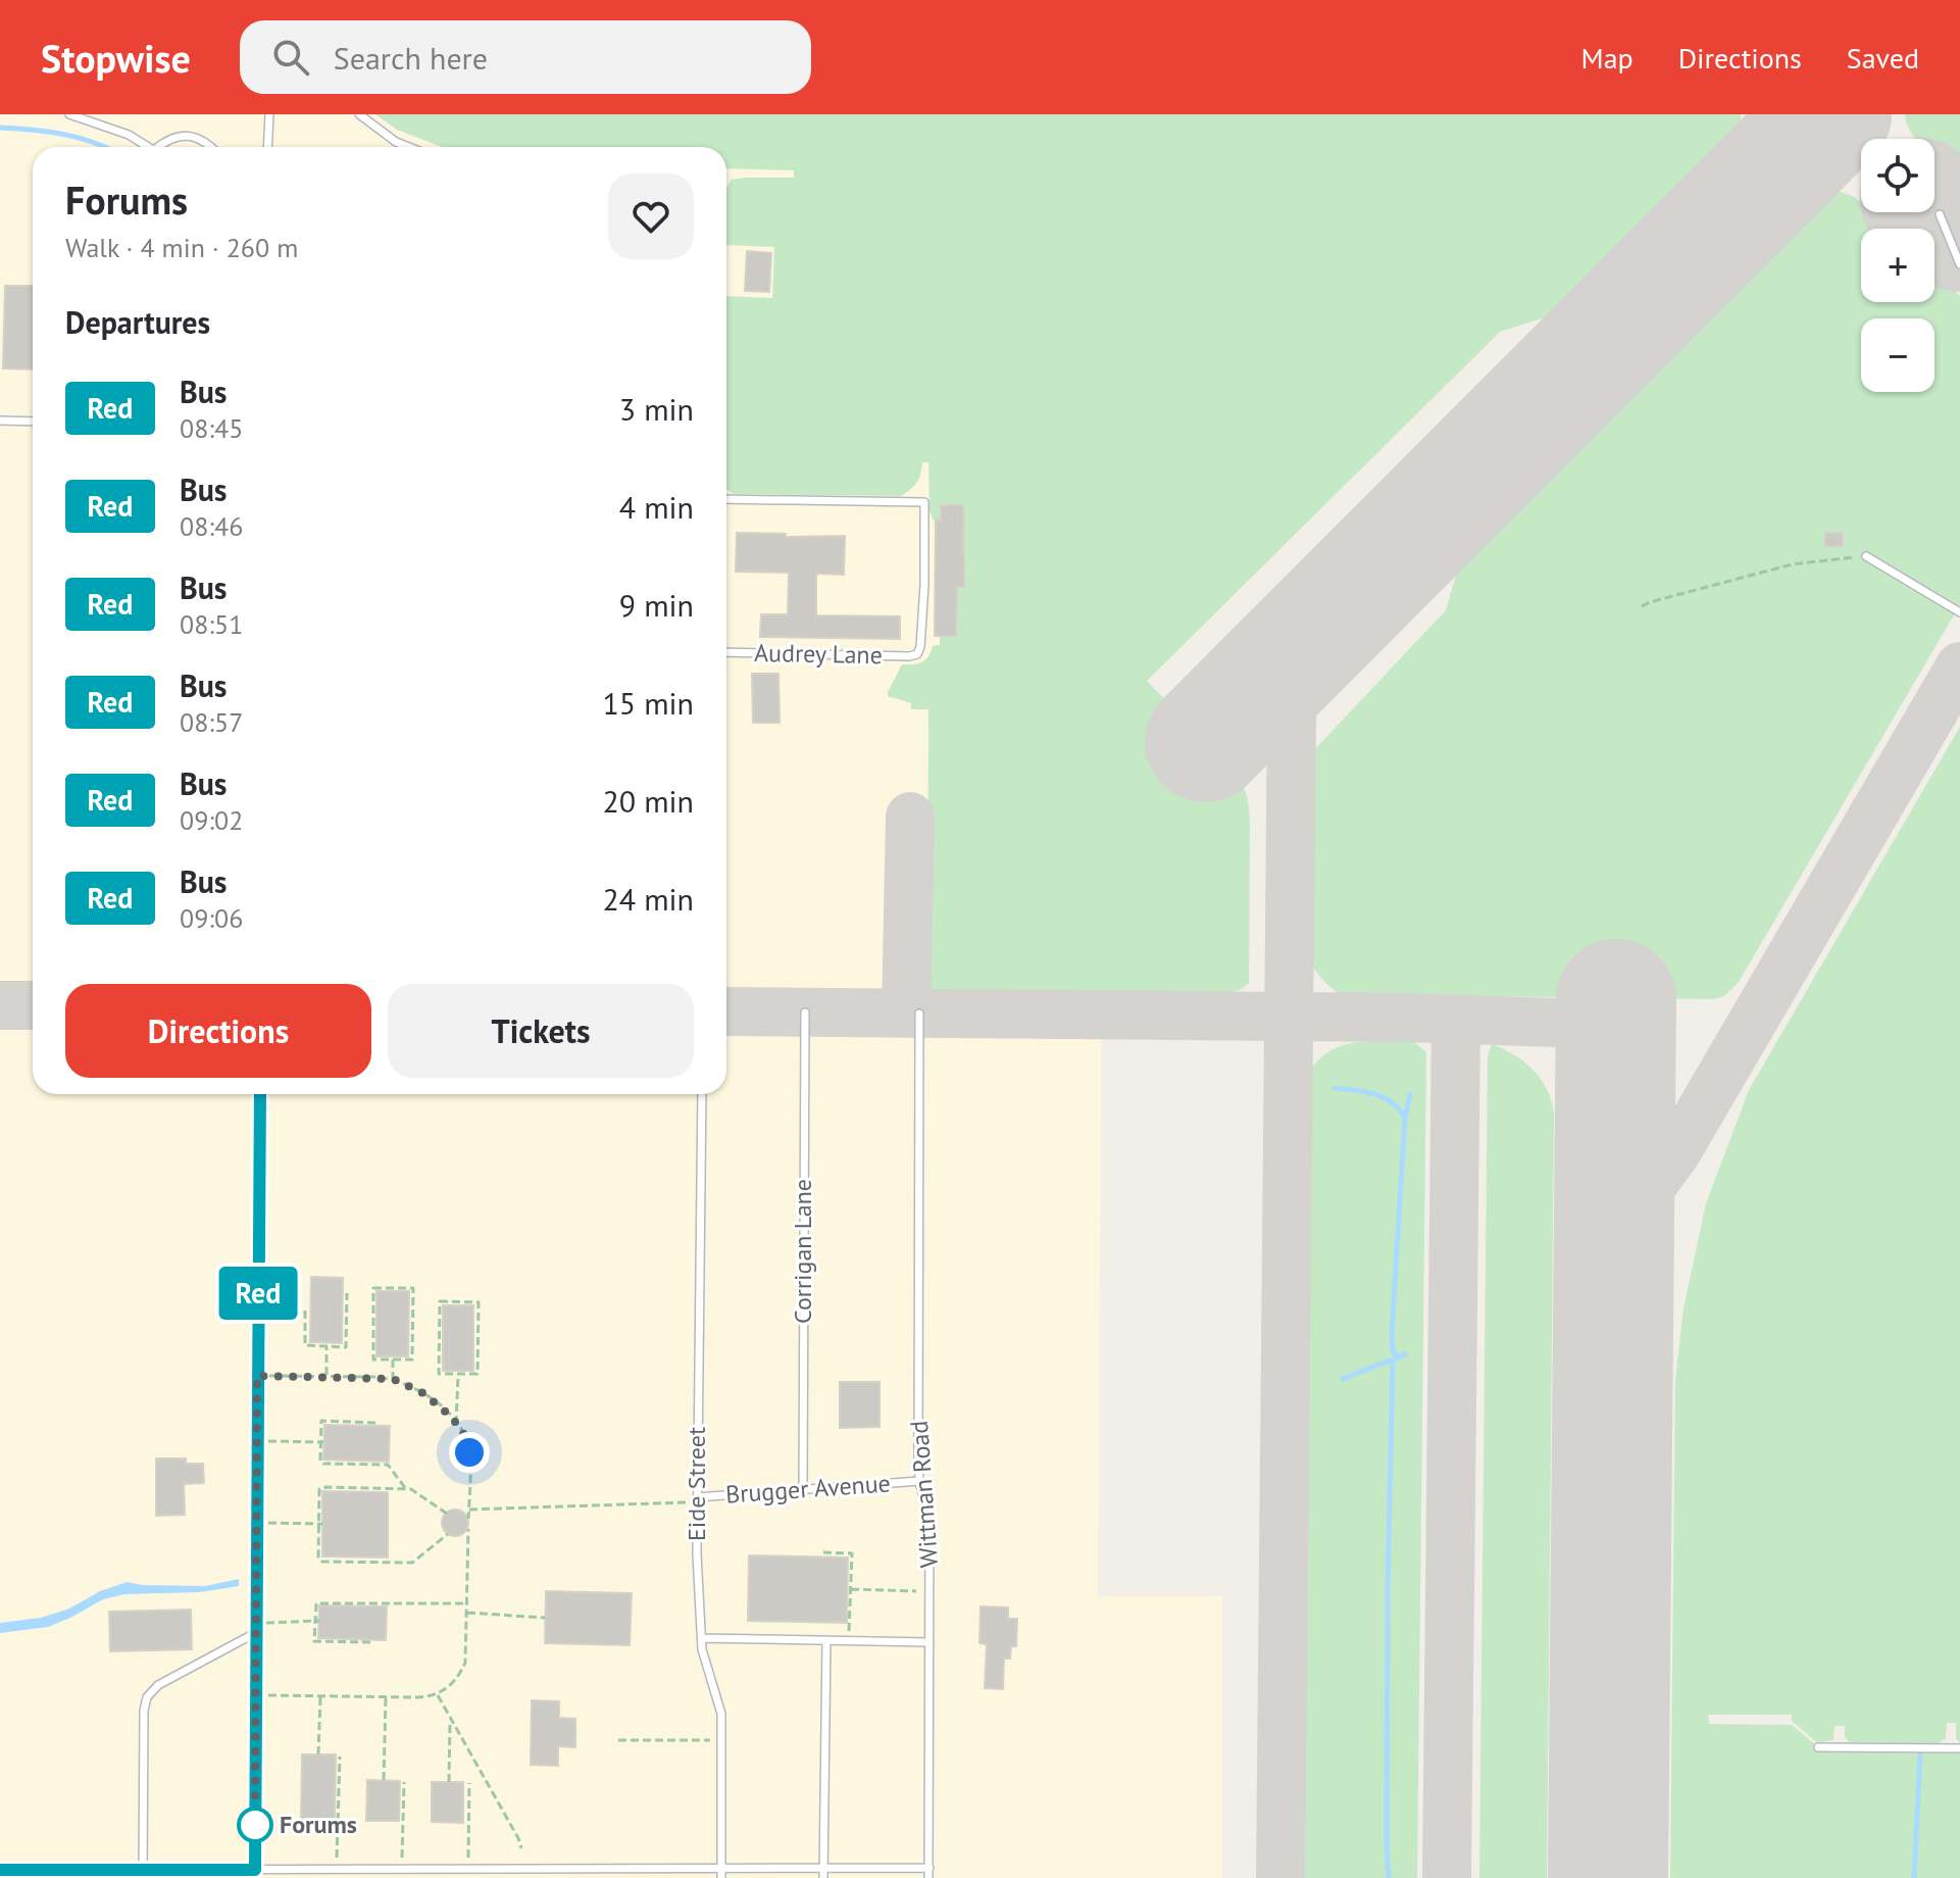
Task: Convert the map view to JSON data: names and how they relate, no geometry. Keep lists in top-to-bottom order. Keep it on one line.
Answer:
{"streets":{"lane":["Audrey Lane","Corrigan Lane","Eide Street","Brugger Avenue","Wittman Road"]},"crossings":[["Corrigan Lane","Brugger Avenue"],["Eide Street","Brugger Avenue"],["Brugger Avenue","Wittman Road"]],"places":["Forums"],"lines":["bus line Red"],"page":{"header":"Stopwise","search":"Search here","nav":["Map","Directions","Saved"],"on_map":"Red","map_buttons":["+","−"],"heading":[["Forums","Walk · 4 min · 260 m"],"Departures"],"list":[{"mark":"Red","name":"Bus","note":"08:45","value":"3 min"},{"mark":"Red","name":"Bus","note":"08:46","value":"4 min"},{"mark":"Red","name":"Bus","note":"08:51","value":"9 min"},{"mark":"Red","name":"Bus","note":"08:57","value":"15 min"},{"mark":"Red","name":"Bus","note":"09:02","value":"20 min"},{"mark":"Red","name":"Bus","note":"09:06","value":"24 min"}],"buttons":["Directions","Tickets"]}}
